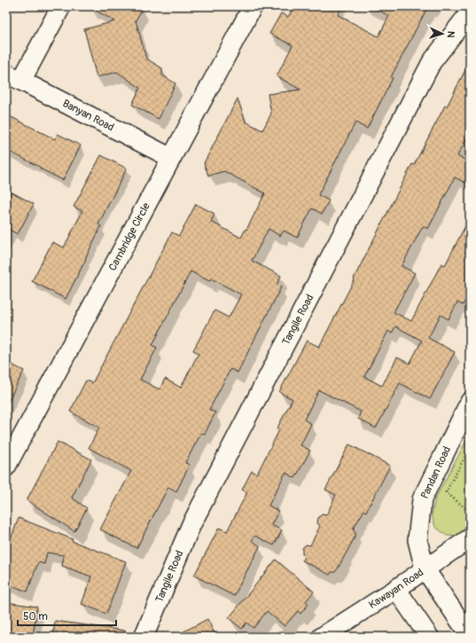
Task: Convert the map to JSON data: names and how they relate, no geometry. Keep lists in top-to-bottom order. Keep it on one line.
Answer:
{"streets":{"street":["Banyan Road","Cambridge Circle","Tangile Road","Pandan Road","Kawayan Road"]},"crossings":[["Banyan Road","Cambridge Circle"],["Pandan Road","Kawayan Road"]],"scale_bar":"50 m","north":"right"}
